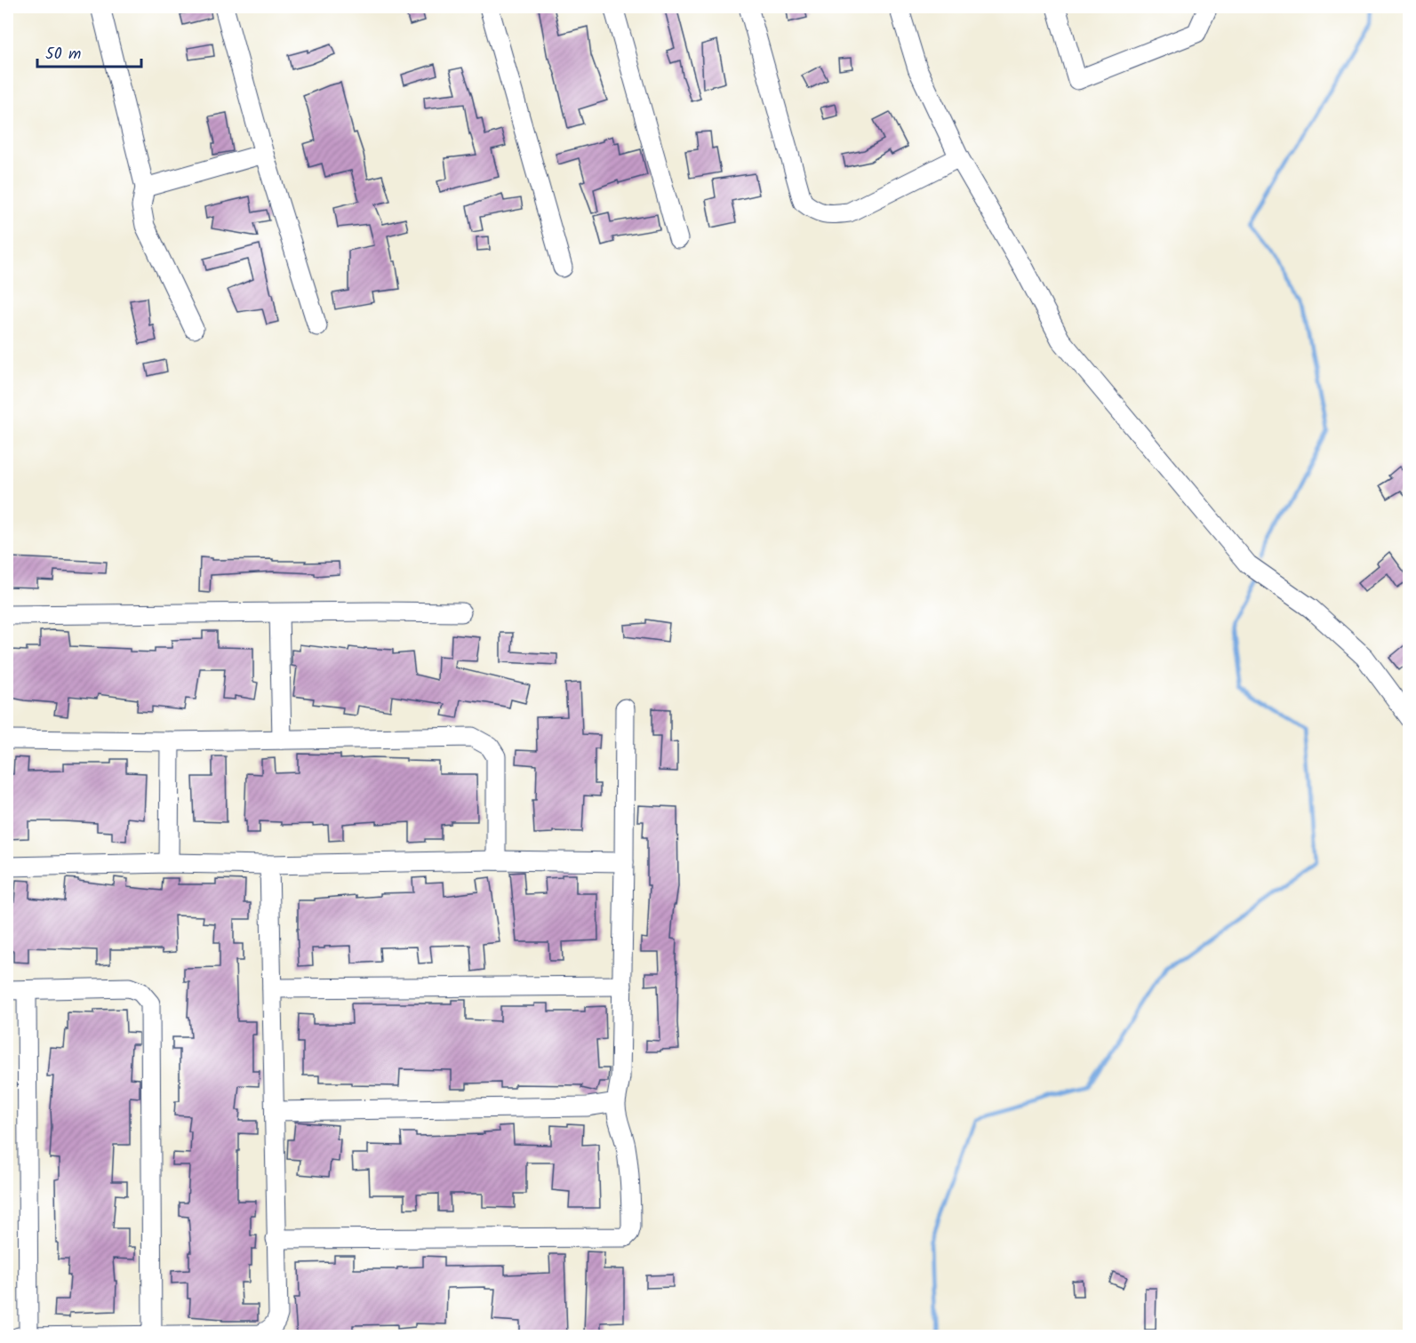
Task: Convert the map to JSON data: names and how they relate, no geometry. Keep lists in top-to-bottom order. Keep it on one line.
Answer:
{"scale_bar":"50 m"}
